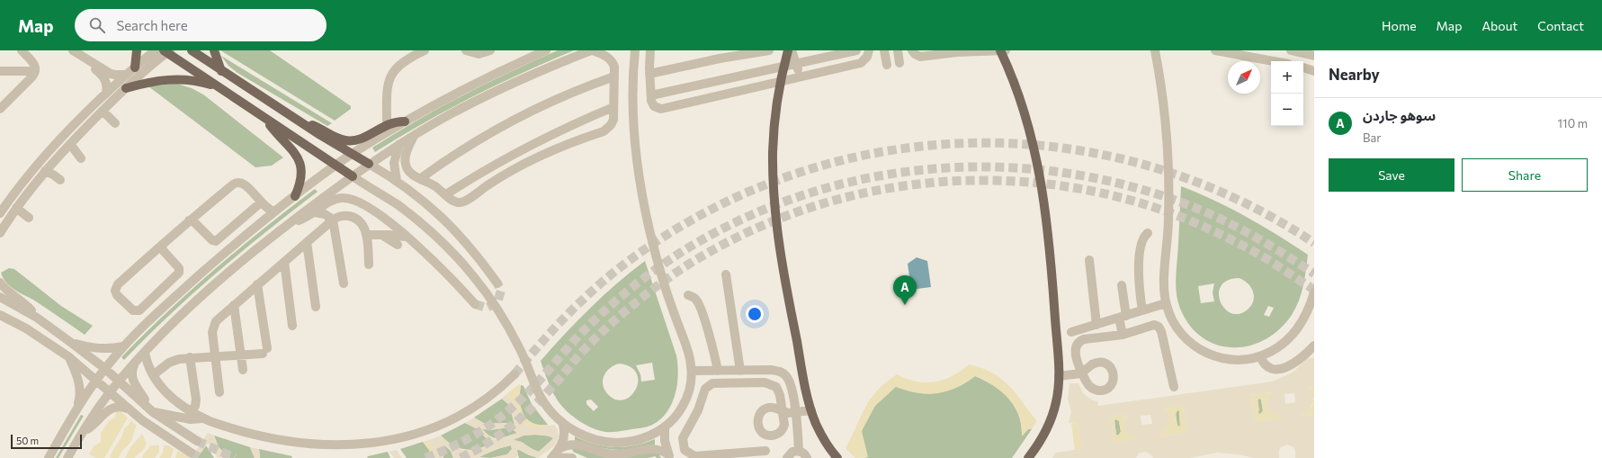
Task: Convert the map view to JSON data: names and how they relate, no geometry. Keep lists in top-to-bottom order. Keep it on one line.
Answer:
{"scale_bar":"50 m","north":"top right","page":{"header":"Map","search":"Search here","nav":["Home","Map","About","Contact"],"heading":"Nearby","map_buttons":["+","−"],"list":[{"mark":"A","name":"سوهو جاردن","note":"Bar","value":"110 m"}],"buttons":["Save","Share"],"pins":"A","scale":"50 m"}}
